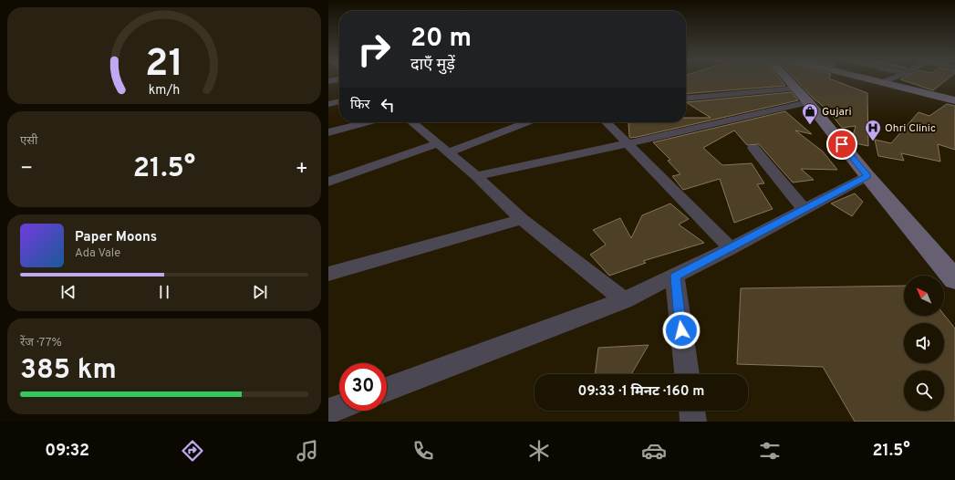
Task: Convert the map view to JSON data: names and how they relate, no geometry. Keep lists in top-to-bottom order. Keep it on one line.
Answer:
{"places":{"shop":["Gujari"],"hospital":["Ohri Clinic"]},"north":"top left","page":{"turn":["20 m","दाएँ मुड़ें"],"then":"फिर","tile":["एसी",["रेंज · 77%","385 km"]],"heat":["−","21.5°","+"],"song":["Paper Moons","Ada Vale"],"limit":"30","trip":"09:33 · 1 मिनट · 160 m","tabs":["09:32","21.5°"],"gauge":["21","km/h"]}}
